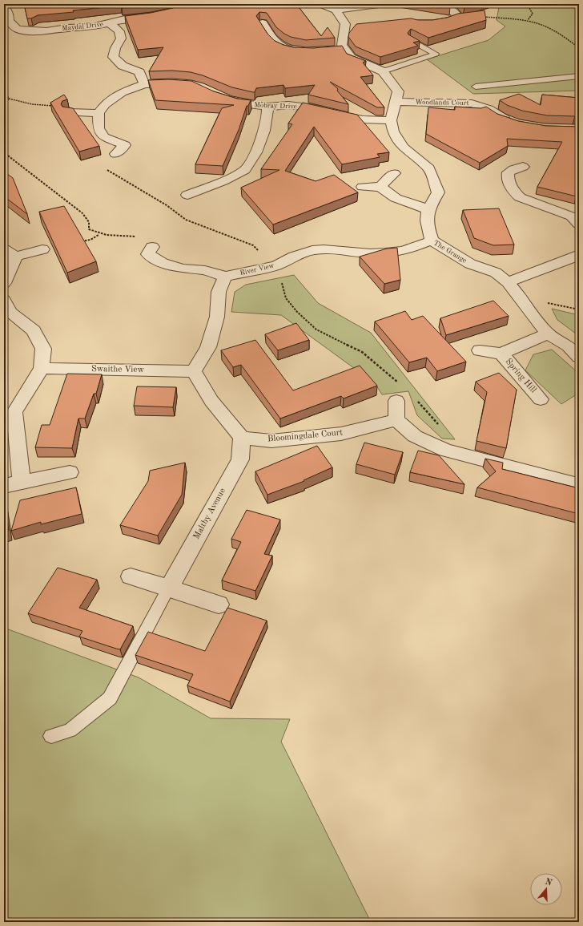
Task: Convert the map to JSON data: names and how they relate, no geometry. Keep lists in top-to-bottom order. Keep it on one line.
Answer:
{"streets":{"street":["Maydal Drive","Woodlands Court","Mobray Drive","The Grange","River View","Swaithe View","Spring Hill","Bloomingdale Court","Maltby Avenue"]},"crossings":[["Mobray Drive","The Grange"],["The Grange","River View"],["The Grange","Spring Hill"],["Bloomingdale Court","Maltby Avenue"]],"north":"top"}
